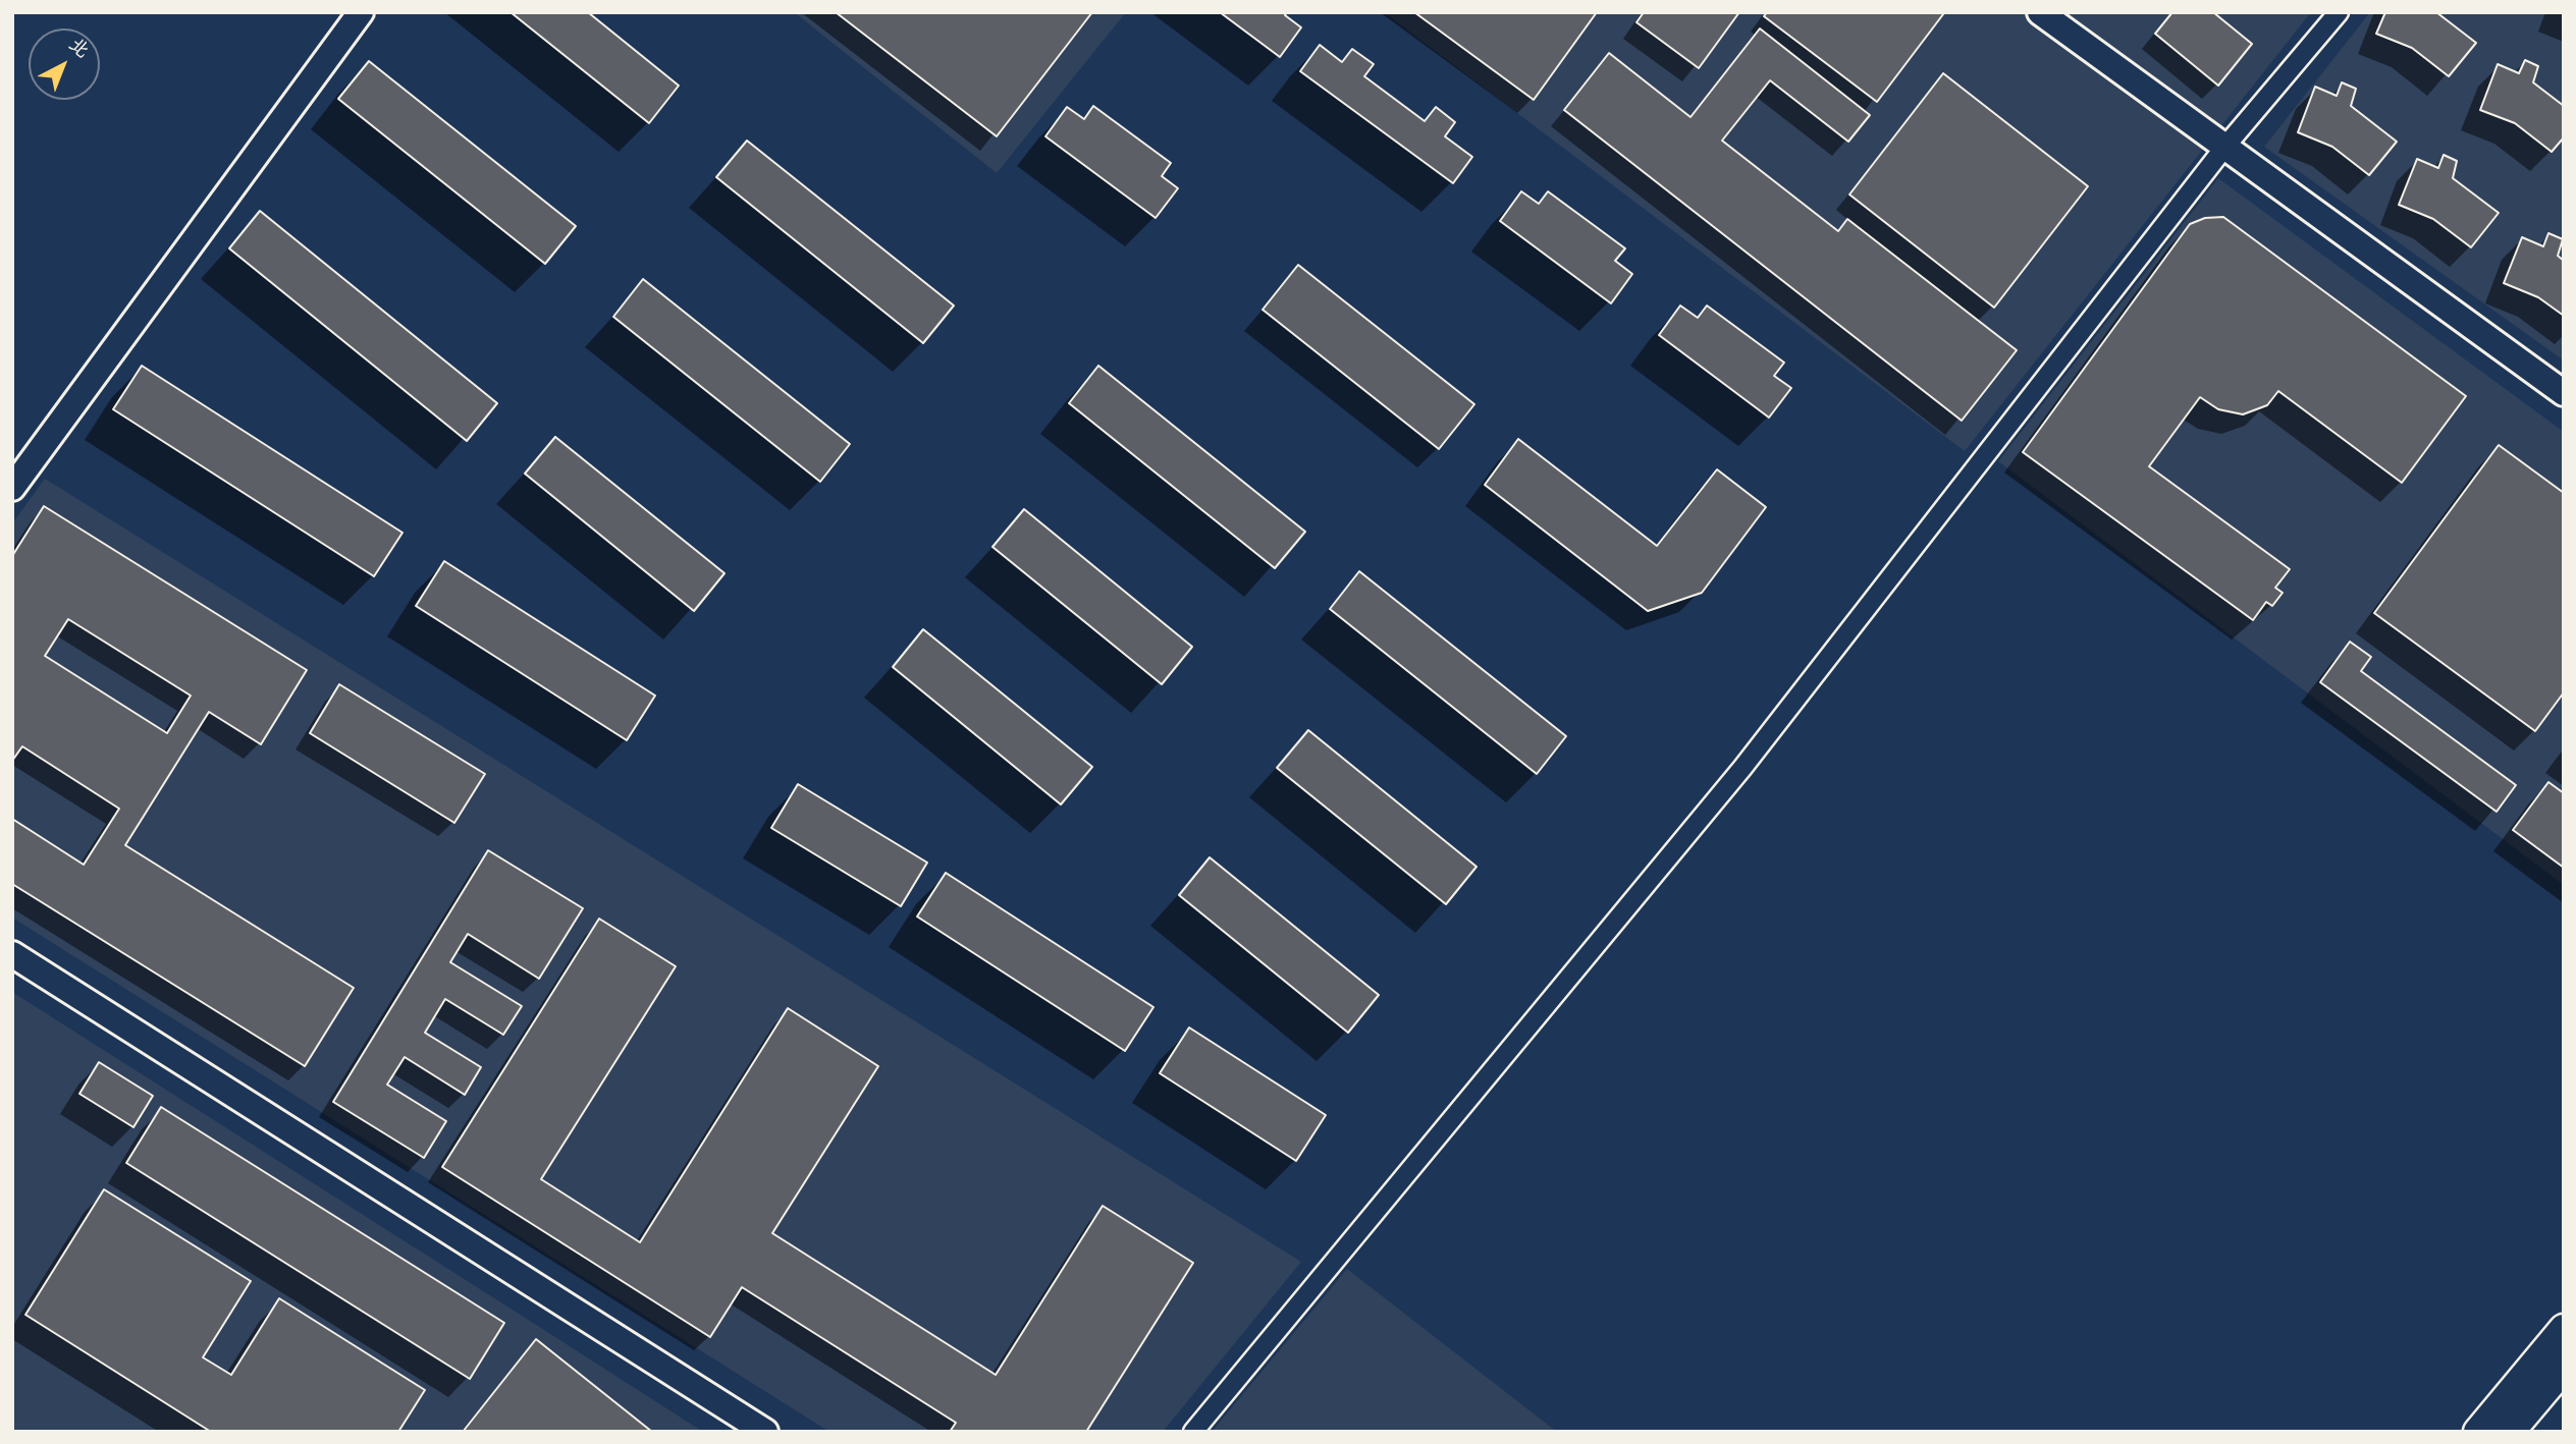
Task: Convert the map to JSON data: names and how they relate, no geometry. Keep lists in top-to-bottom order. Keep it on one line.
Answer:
{"north":"top right"}
